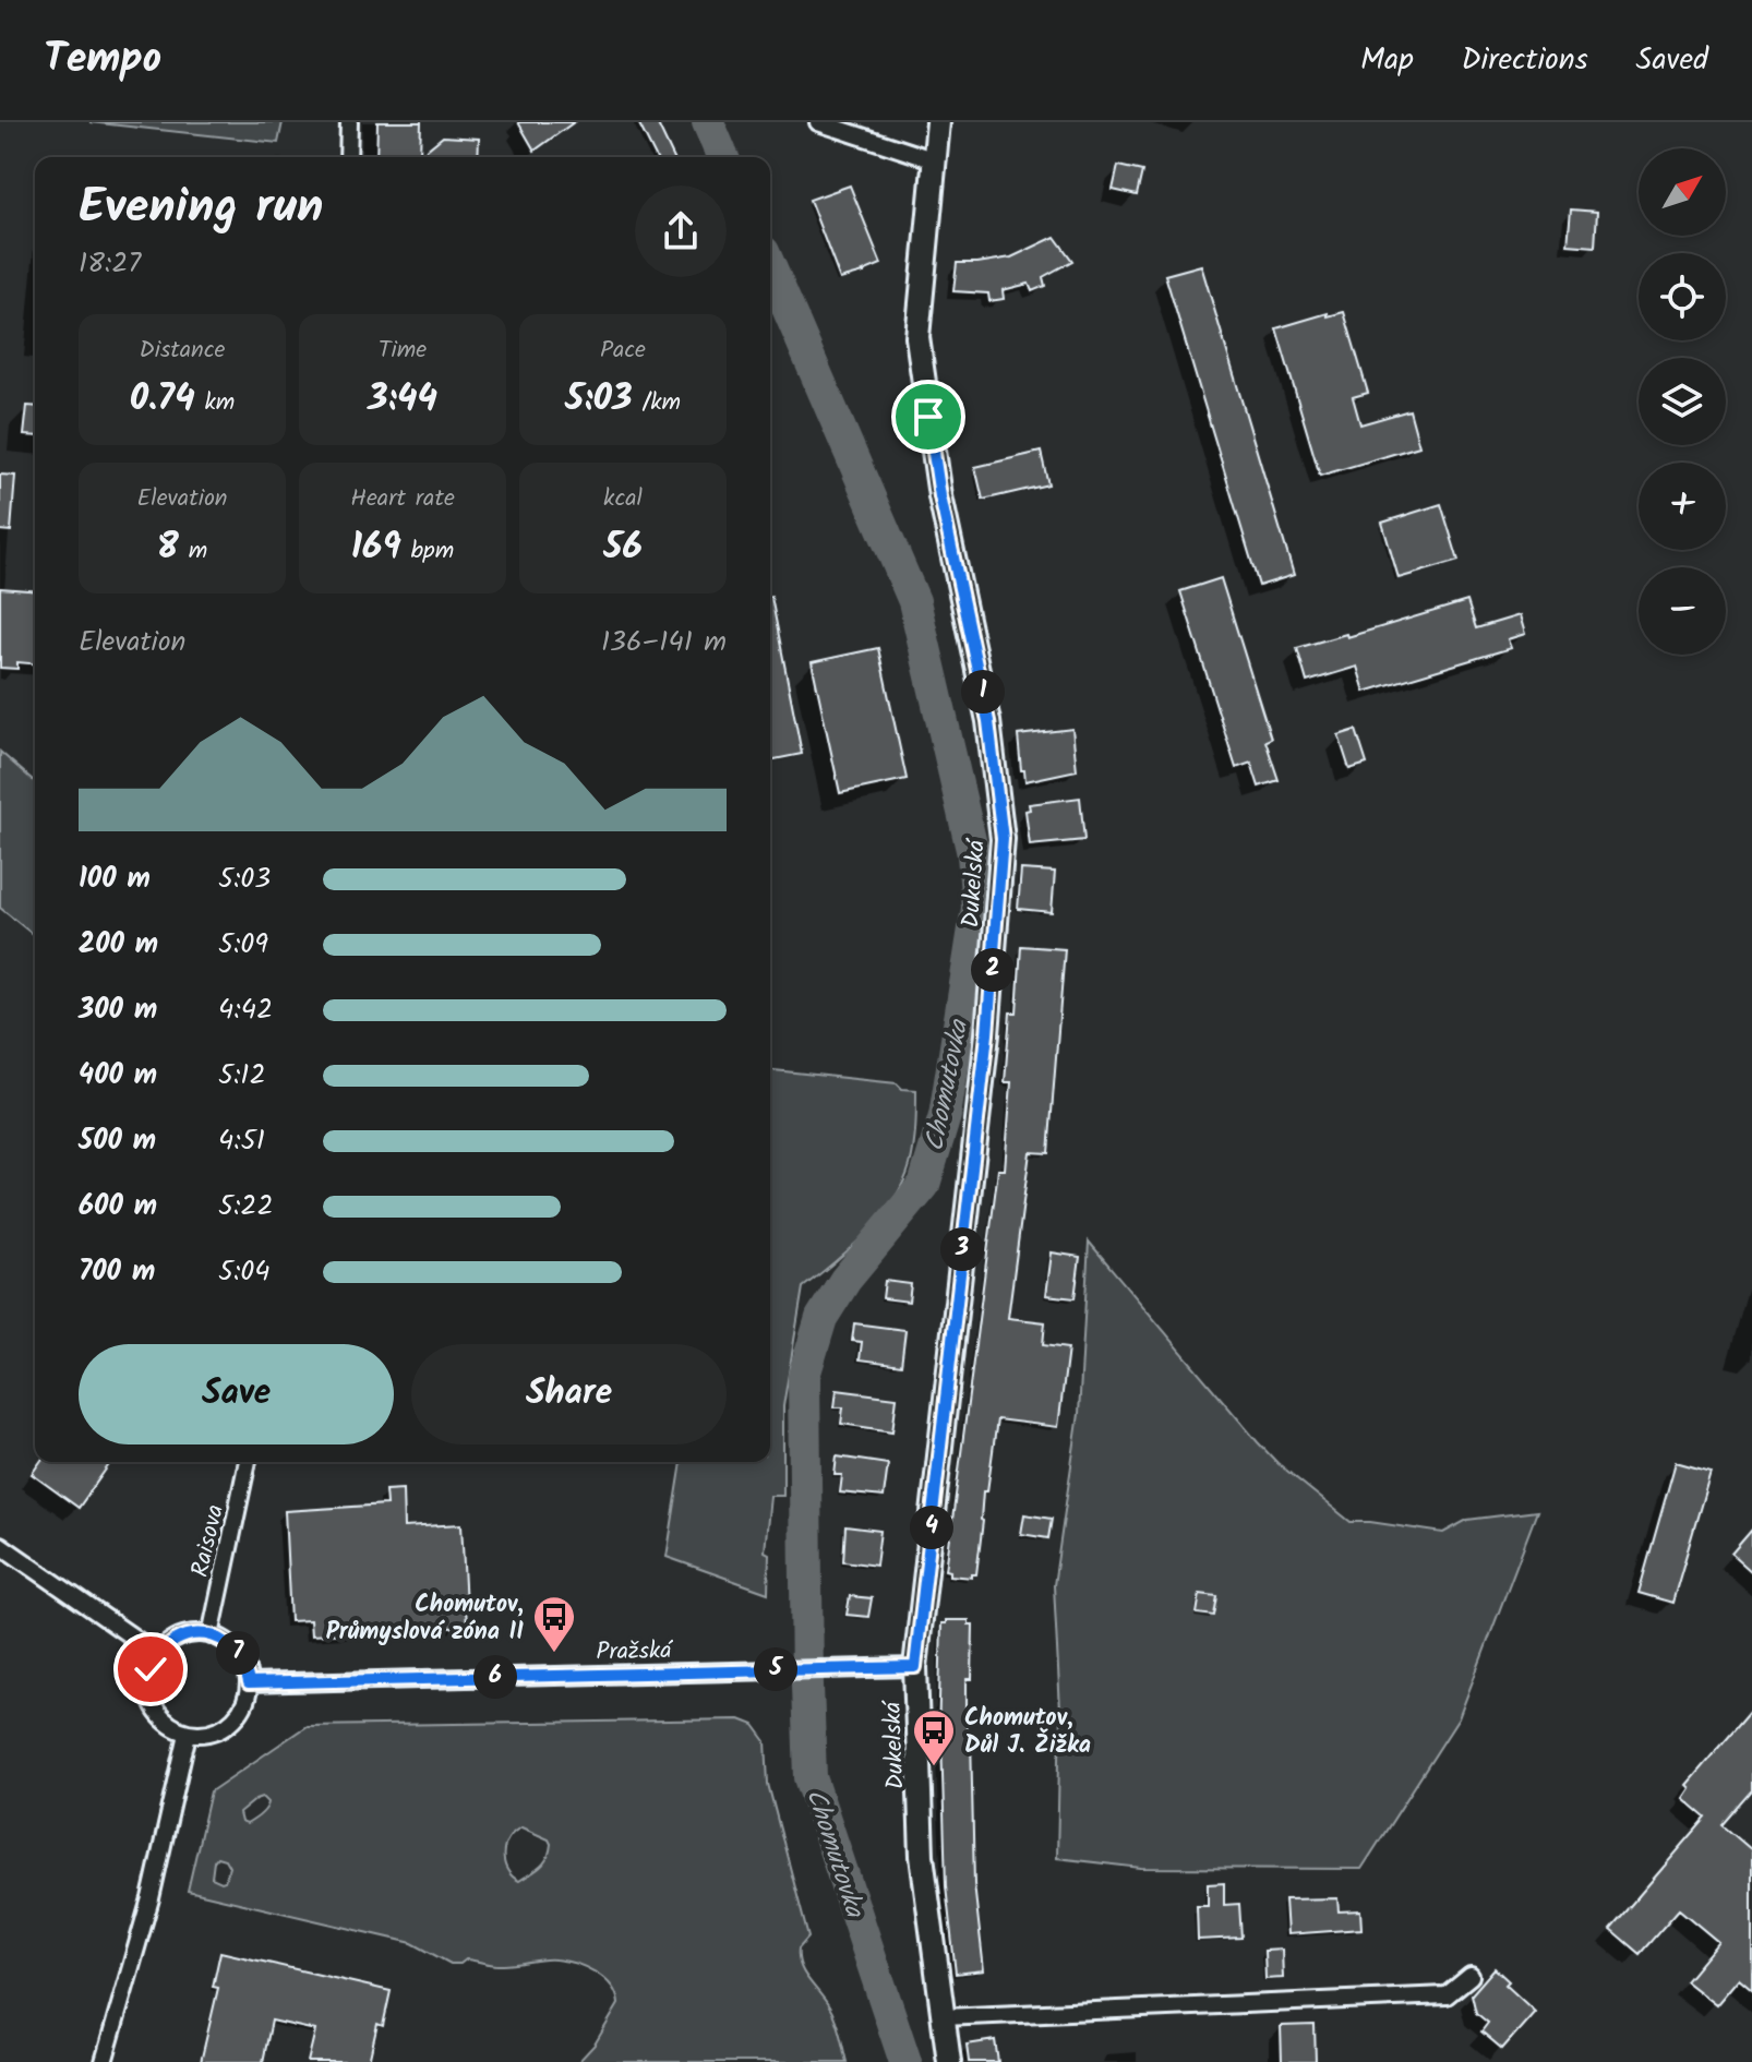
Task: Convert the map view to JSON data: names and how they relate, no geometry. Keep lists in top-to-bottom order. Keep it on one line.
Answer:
{"streets":{"street":["Dukelská","Raisova","Pražská"]},"crossings":[["Dukelská","Pražská"],["Raisova","Pražská"]],"water":["Chomutovka"],"places":{"bus stop":["Chomutov, Průmyslová zóna II","Chomutov, Důl J. Žižka"]},"north":"top right","page":{"header":"Tempo","nav":["Map","Directions","Saved"],"map_buttons":["+","−"],"heading":["Evening run","18:27"],"stats":[["Distance","0.74 km"],["Time","3:44"],["Pace","5:03 /km"],["Elevation","8 m"],["Heart rate","169 bpm"],["kcal","56"]],"chart":["Elevation","136–141 m"],"pins":["1","2","3","4","7","5","6"],"list":[{"name":"100 m","note":"5:03"},{"name":"200 m","note":"5:09"},{"name":"300 m","note":"4:42"},{"name":"400 m","note":"5:12"},{"name":"500 m","note":"4:51"},{"name":"600 m","note":"5:22"},{"name":"700 m","note":"5:04"}],"buttons":["Save","Share"]}}
